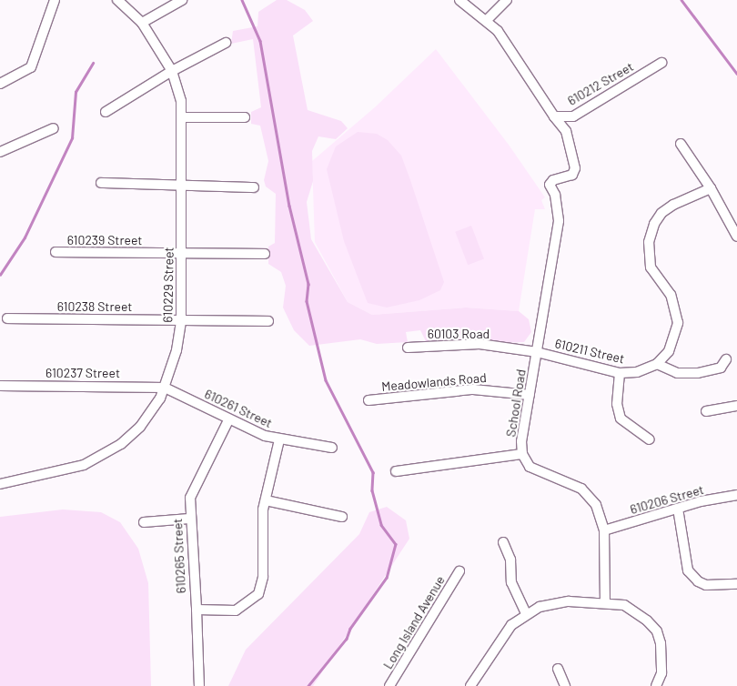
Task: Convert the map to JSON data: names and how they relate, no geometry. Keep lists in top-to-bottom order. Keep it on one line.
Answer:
{"streets":{"street":["610212 Street","610239 Street","610229 Street","610238 Street","60103 Road","610211 Street","610237 Street","Meadowlands Road","School Road","610261 Street","610206 Street","610265 Street","Long Island Avenue"]},"crossings":[["610212 Street","School Road"],["610239 Street","610229 Street"],["610229 Street","610238 Street"],["610229 Street","610237 Street"],["610229 Street","610261 Street"],["60103 Road","610211 Street"],["60103 Road","School Road"],["610211 Street","School Road"],["610237 Street","610261 Street"],["Meadowlands Road","School Road"],["School Road","610206 Street"],["610261 Street","610265 Street"]]}
